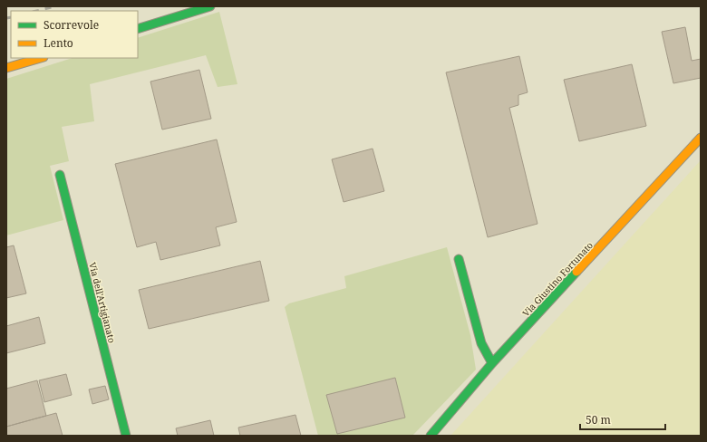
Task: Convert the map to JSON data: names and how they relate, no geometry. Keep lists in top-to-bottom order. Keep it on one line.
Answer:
{"streets":{"street":["Via Giustino Fortunato","Via dell'Artigianato"]},"legend":["Scorrevole","Lento"],"scale_bar":"50 m"}
